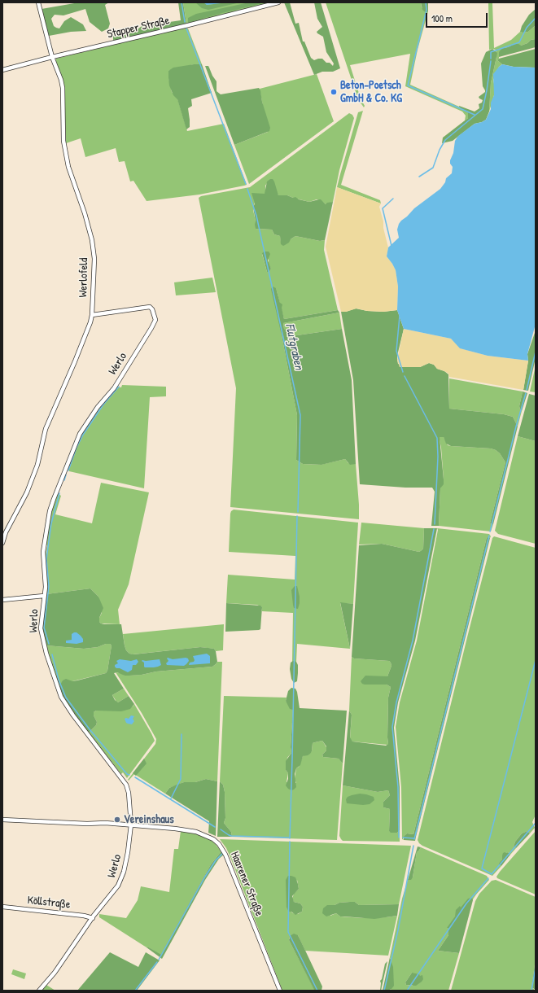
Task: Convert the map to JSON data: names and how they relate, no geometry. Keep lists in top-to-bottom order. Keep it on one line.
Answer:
{"streets":{"street":["Stapper Straße","Werlofeld","Werlo","Haarener Straße","Köllstraße"]},"crossings":[["Stapper Straße","Werlofeld"],["Werlofeld","Werlo"],["Werlo","Haarener Straße"],["Werlo","Köllstraße"]],"water":["Flutgraben"],"places":["Beton-Poetsch GmbH & Co. KG","Vereinshaus"],"scale_bar":"100 m"}
